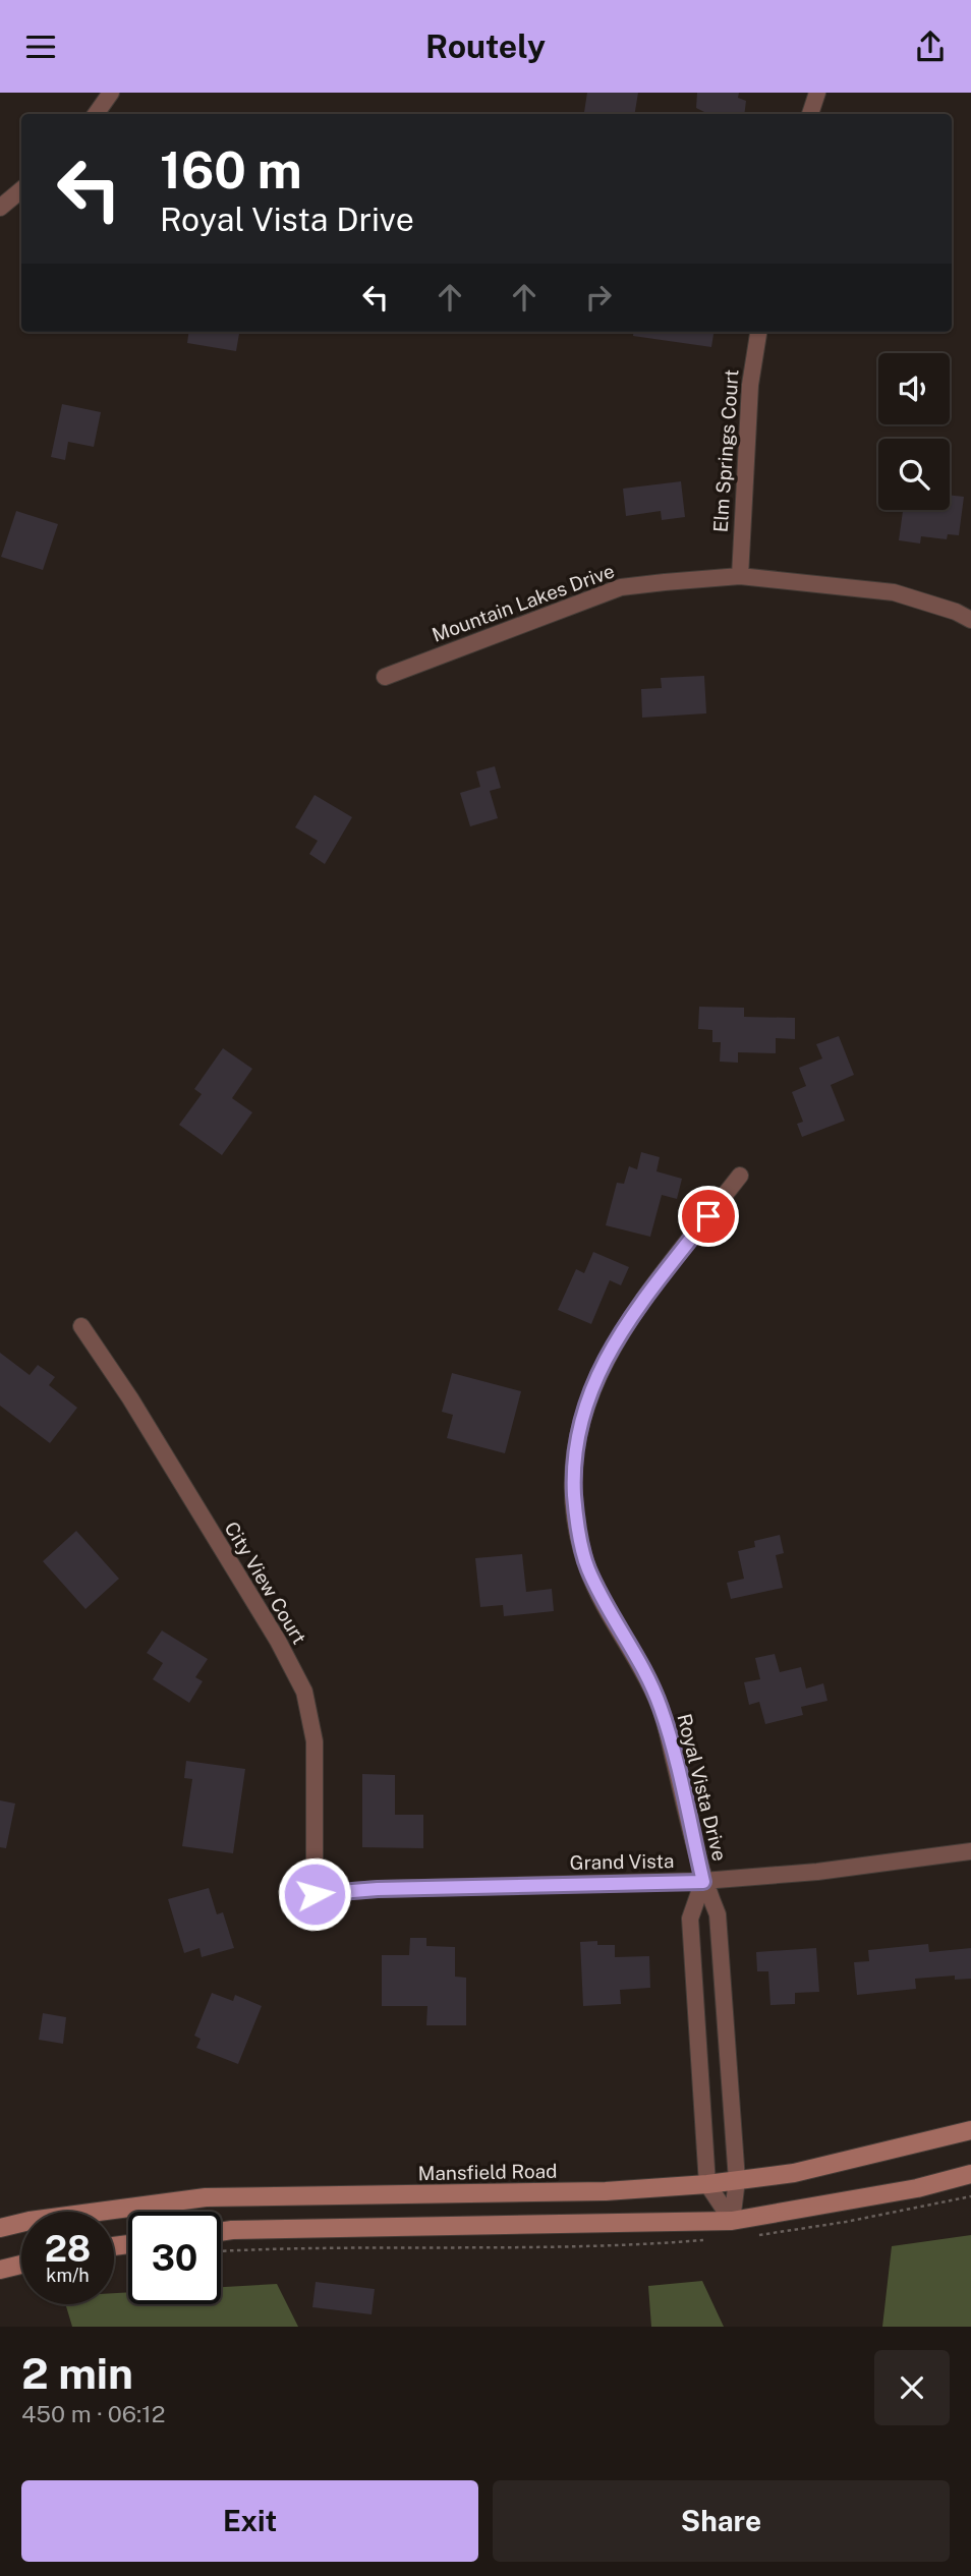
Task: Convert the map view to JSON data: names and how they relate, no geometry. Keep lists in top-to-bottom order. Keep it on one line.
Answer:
{"streets":{"main road":["Mansfield Road"],"street":["Elm Springs Court","Mountain Lakes Drive","City View Court","Royal Vista Drive","Grand Vista"]},"crossings":[["Elm Springs Court","Mountain Lakes Drive"],["City View Court","Grand Vista"],["Royal Vista Drive","Grand Vista"],["Royal Vista Drive","Mansfield Road"]],"page":{"header":"Routely","turn":["160 m","Royal Vista Drive"],"speed":"28 km/h","limit":"30","heading":["2 min","450 m · 06:12"],"buttons":["Exit","Share"]}}
